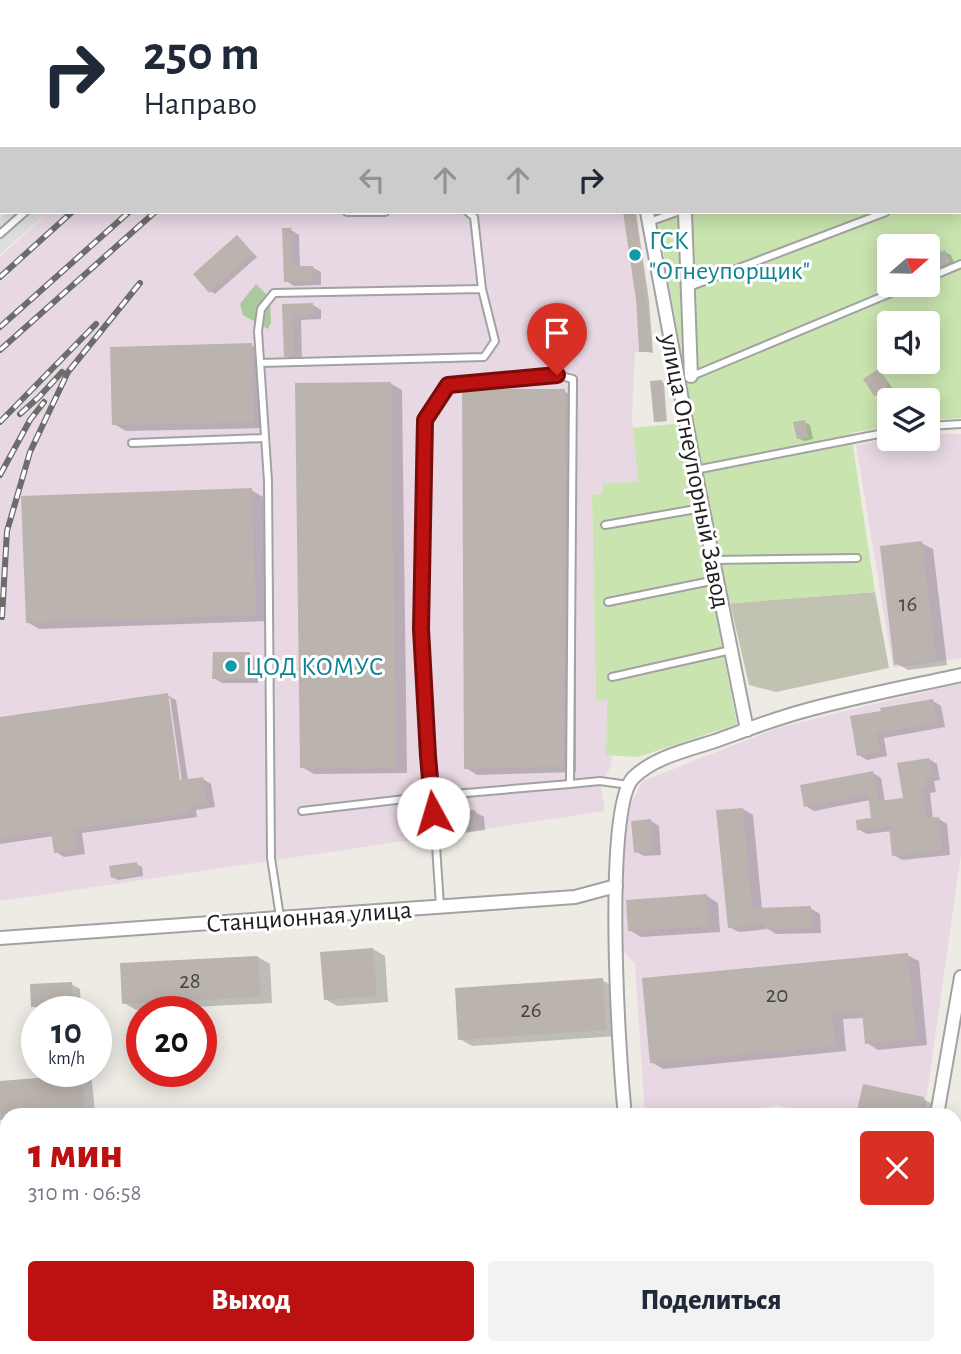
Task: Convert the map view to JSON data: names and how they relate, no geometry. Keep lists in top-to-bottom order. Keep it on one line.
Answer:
{"streets":{"street":["улица Огнеупорный Завод","Станционная улица"]},"places":["ГСК \"Огнеупорщик\"","ЦОД КОМУС"],"house_numbers":["16","28","20","26"],"north":"right","page":{"turn":["250 m","Направо"],"speed":"10 km/h","limit":"20","heading":["1 мин","310 m · 06:58"],"buttons":["Выход","Поделиться"]}}
